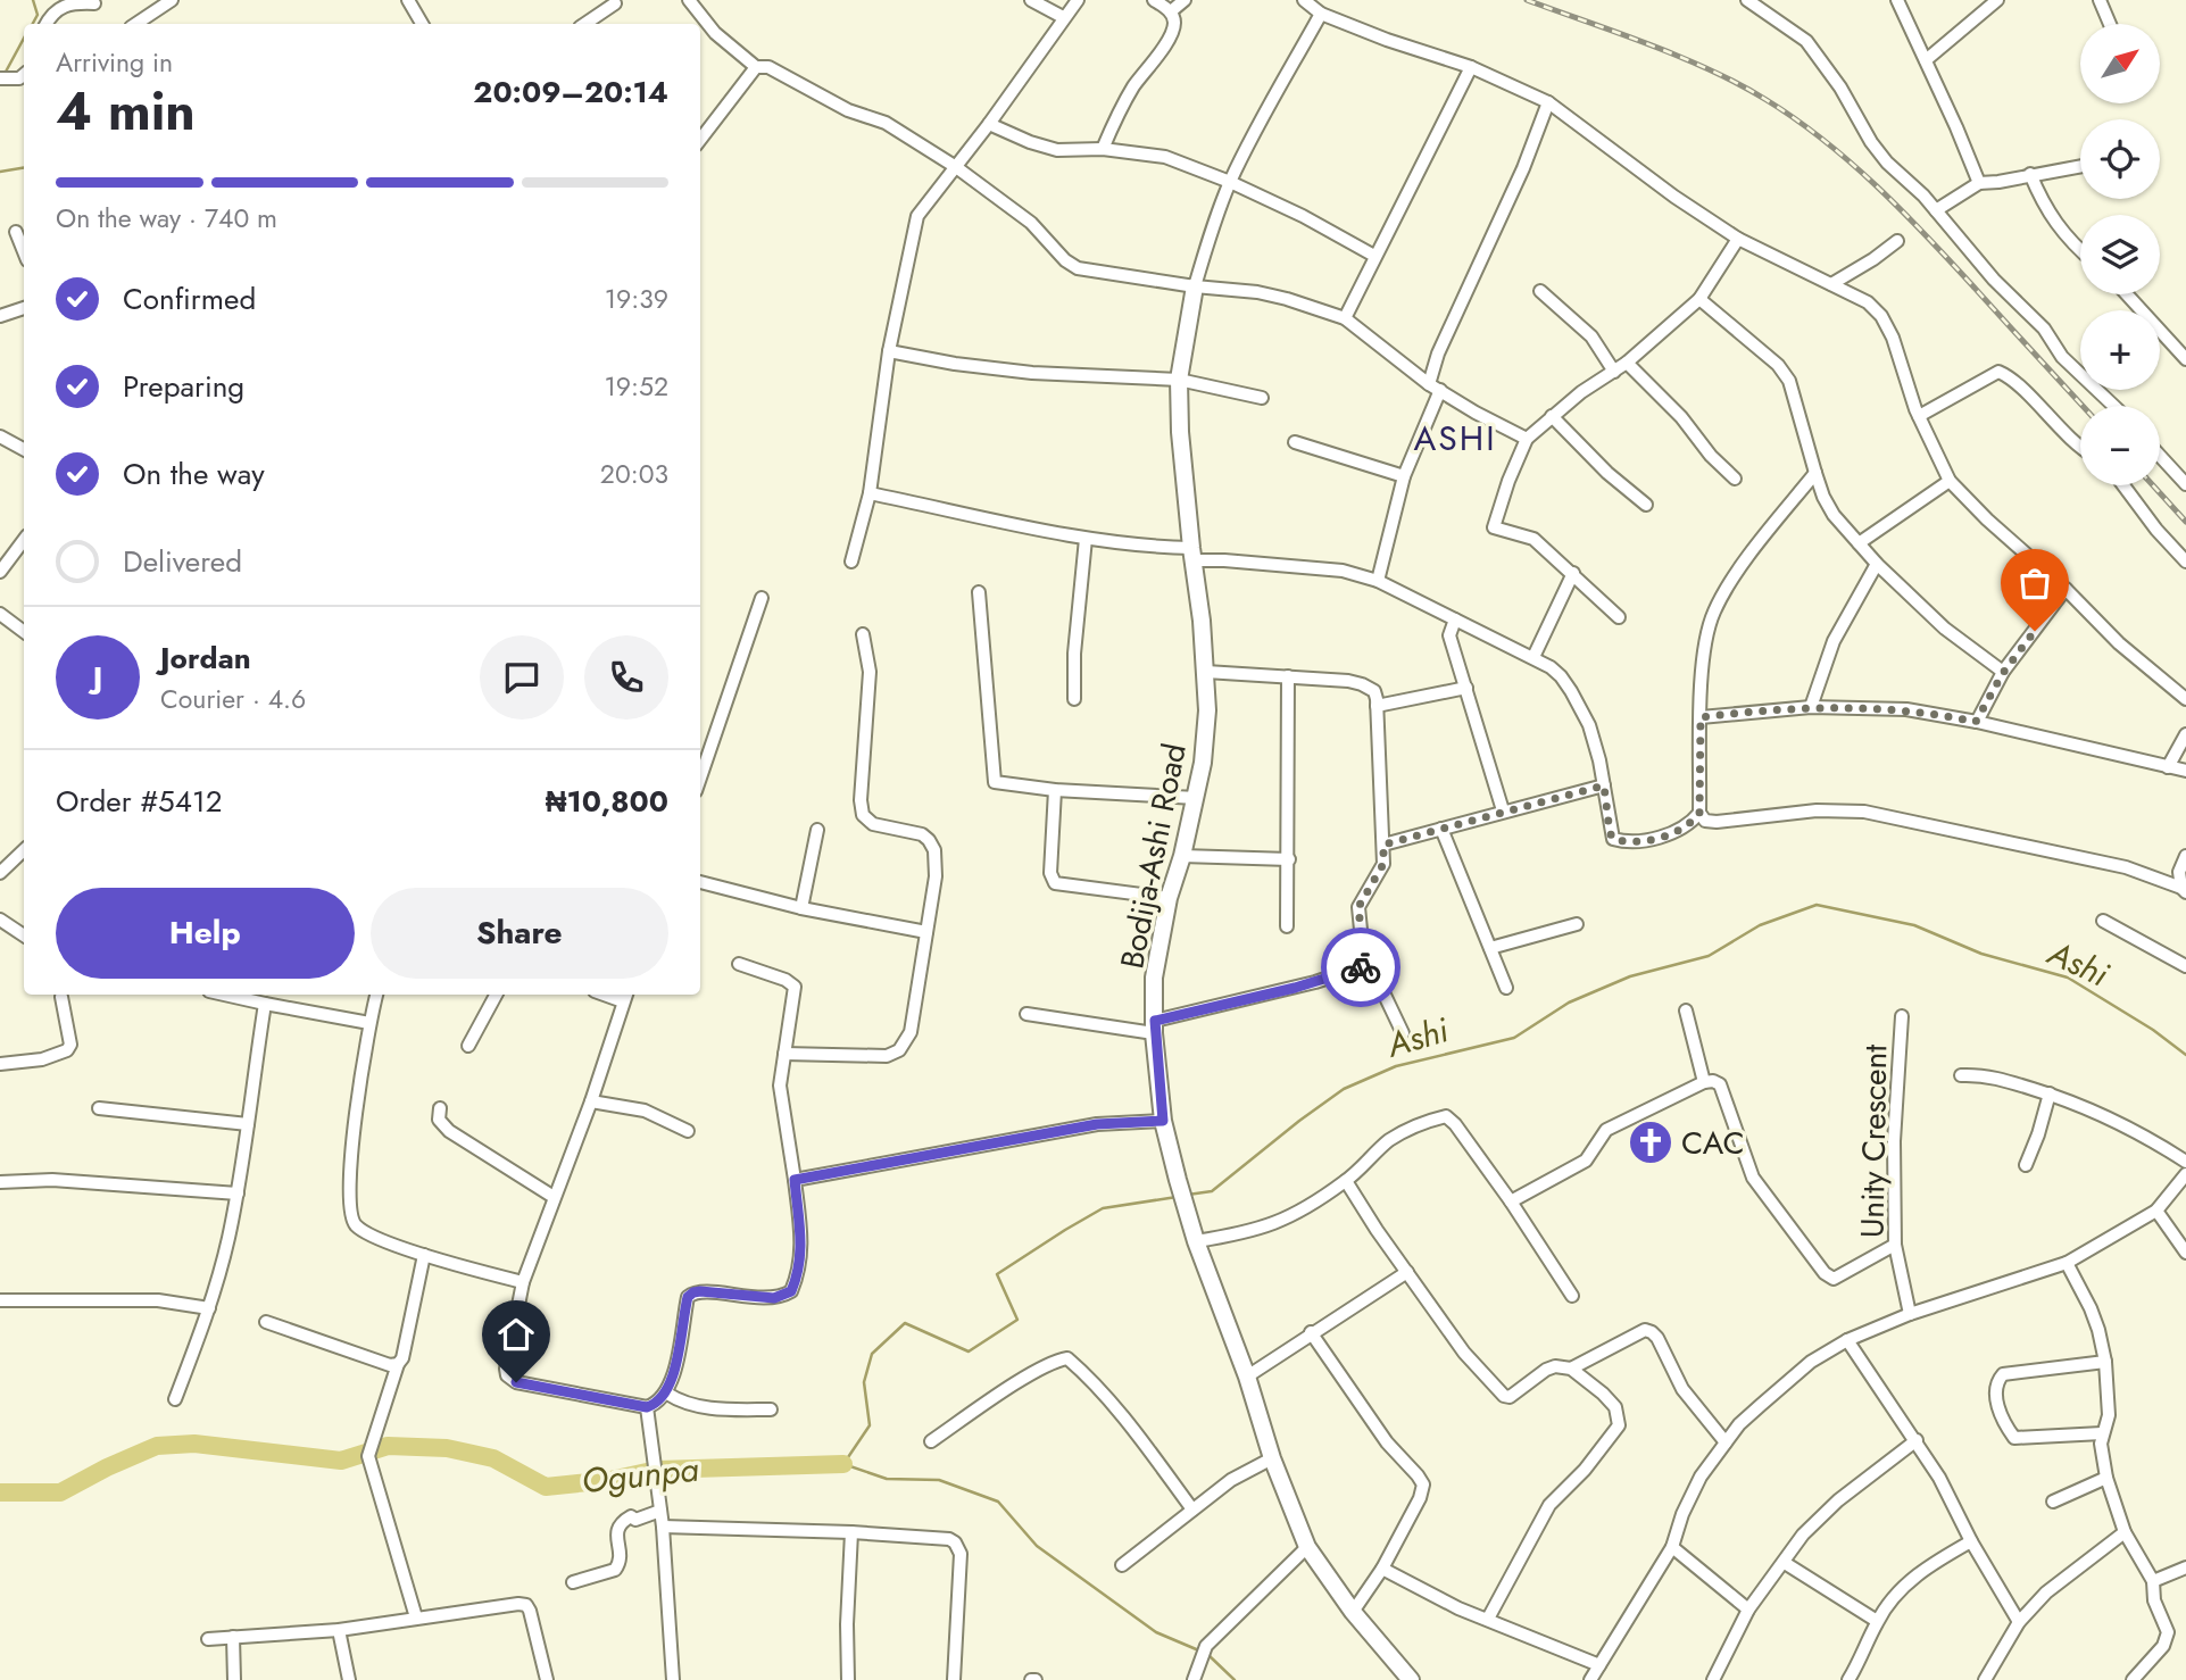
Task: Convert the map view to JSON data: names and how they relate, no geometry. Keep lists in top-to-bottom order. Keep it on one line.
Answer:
{"streets":{"street":["Bodija-Ashi Road","Unity Crescent"]},"districts":["ASHI"],"water":["Ashi","Ogunpa"],"places":{"church":["CAC"]},"north":"top right","page":{"map_buttons":["+","−"],"heading":["4 min","Arriving in","20:09–20:14"],"panel":["Jordan","Courier · 4.6","Order #5412","₦10,800"],"bar":"On the way · 740 m","list":[["Confirmed","19:39"],["Preparing","19:52"],["On the way","20:03"],"Delivered"],"round":"J","buttons":["Help","Share"]}}
